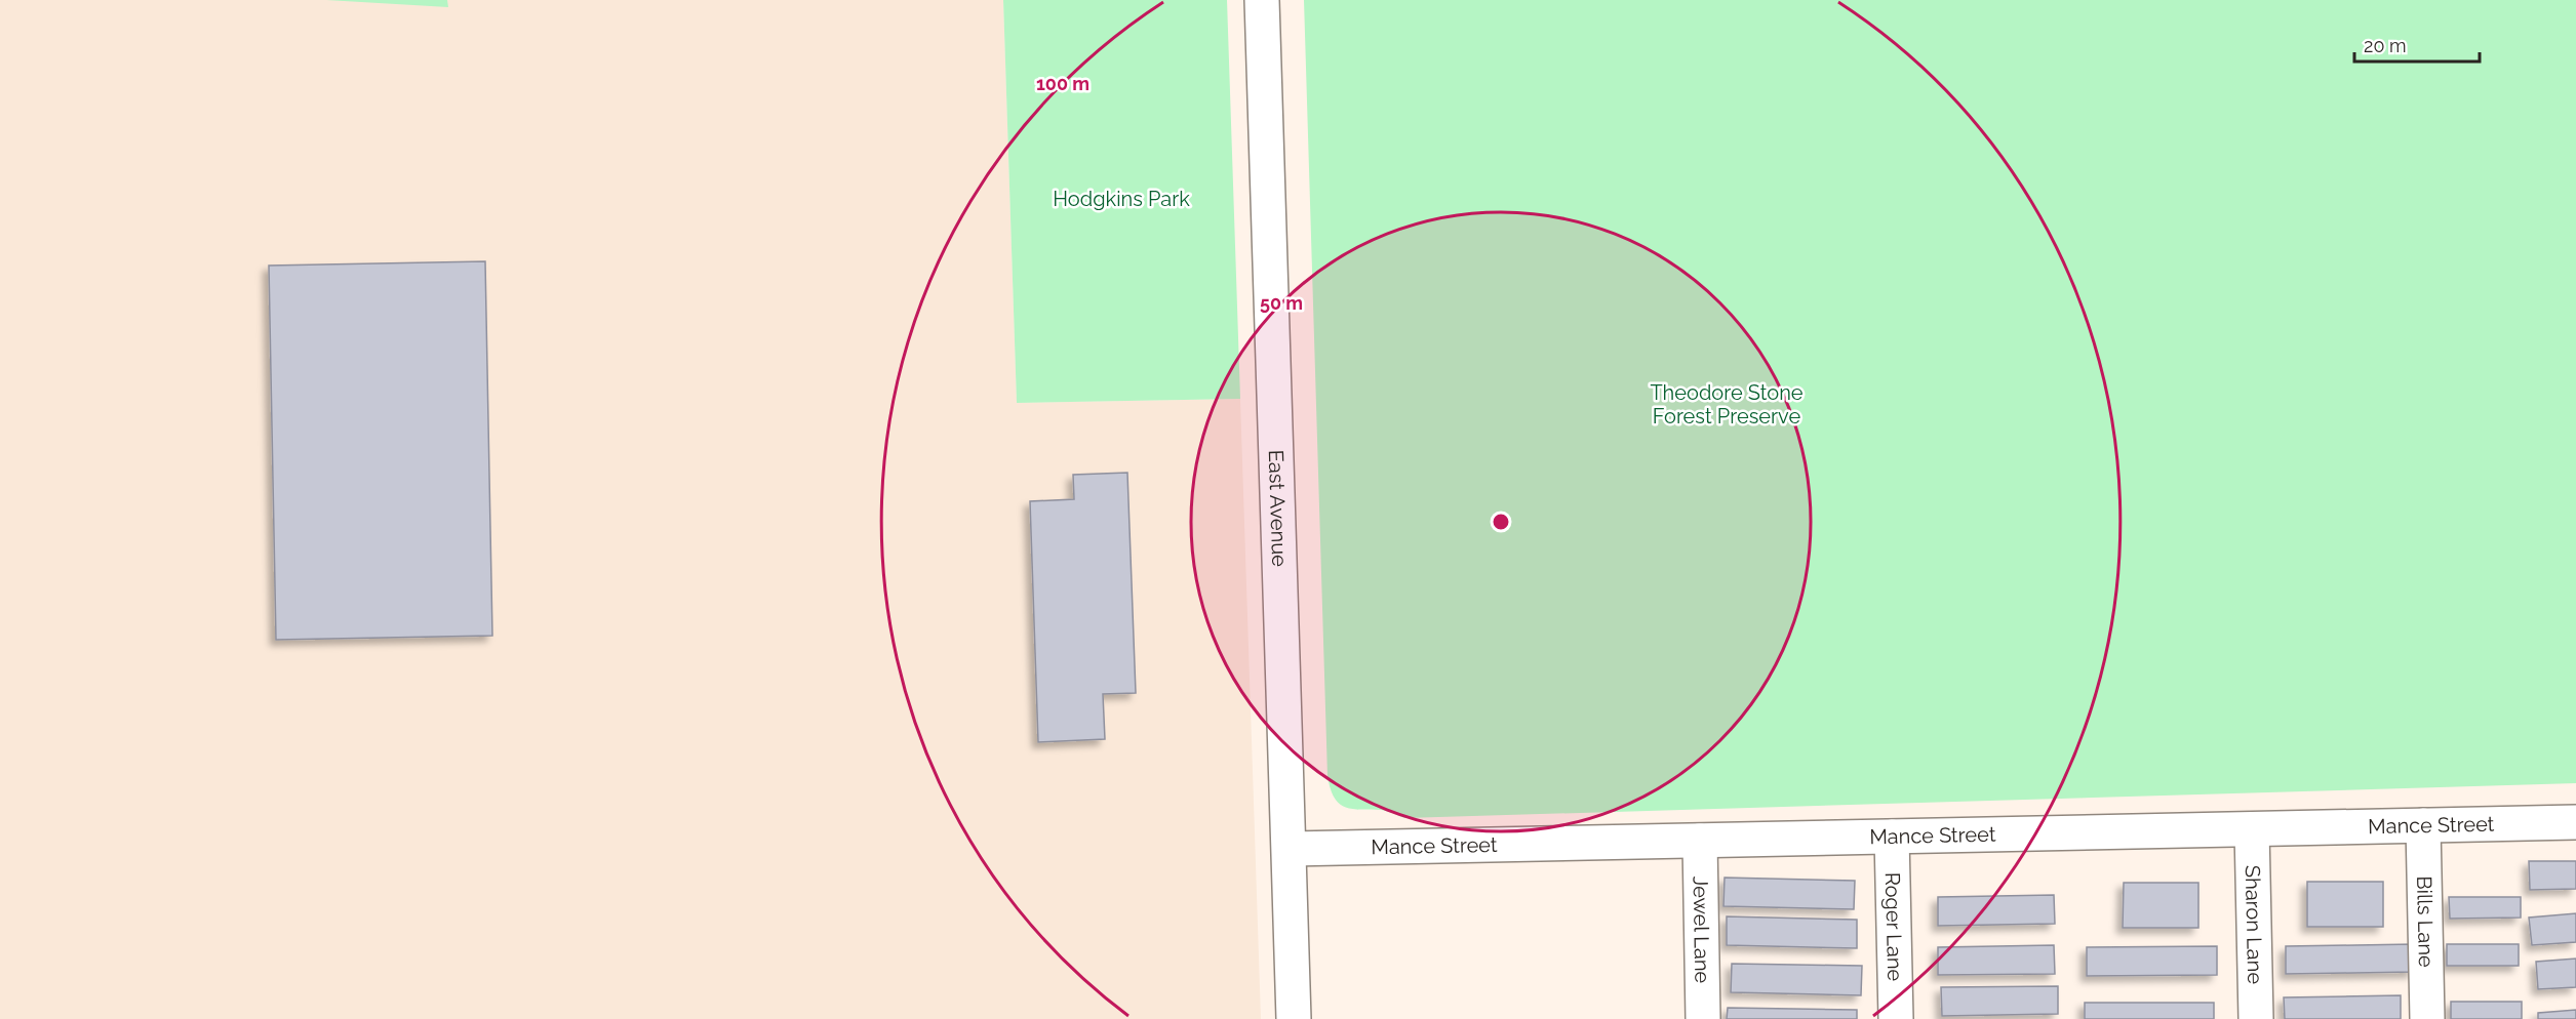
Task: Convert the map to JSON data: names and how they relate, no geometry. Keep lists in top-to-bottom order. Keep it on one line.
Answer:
{"streets":{"street":["East Avenue","Mance Street","Bills Lane","Sharon Lane","Roger Lane","Jewel Lane"]},"crossings":[["East Avenue","Mance Street"],["Mance Street","Bills Lane"],["Mance Street","Sharon Lane"],["Mance Street","Roger Lane"],["Mance Street","Jewel Lane"]],"parks":["Hodgkins Park","Theodore Stone Forest Preserve"],"scale_bar":"20 m","rings":["100 m","50 m"]}
